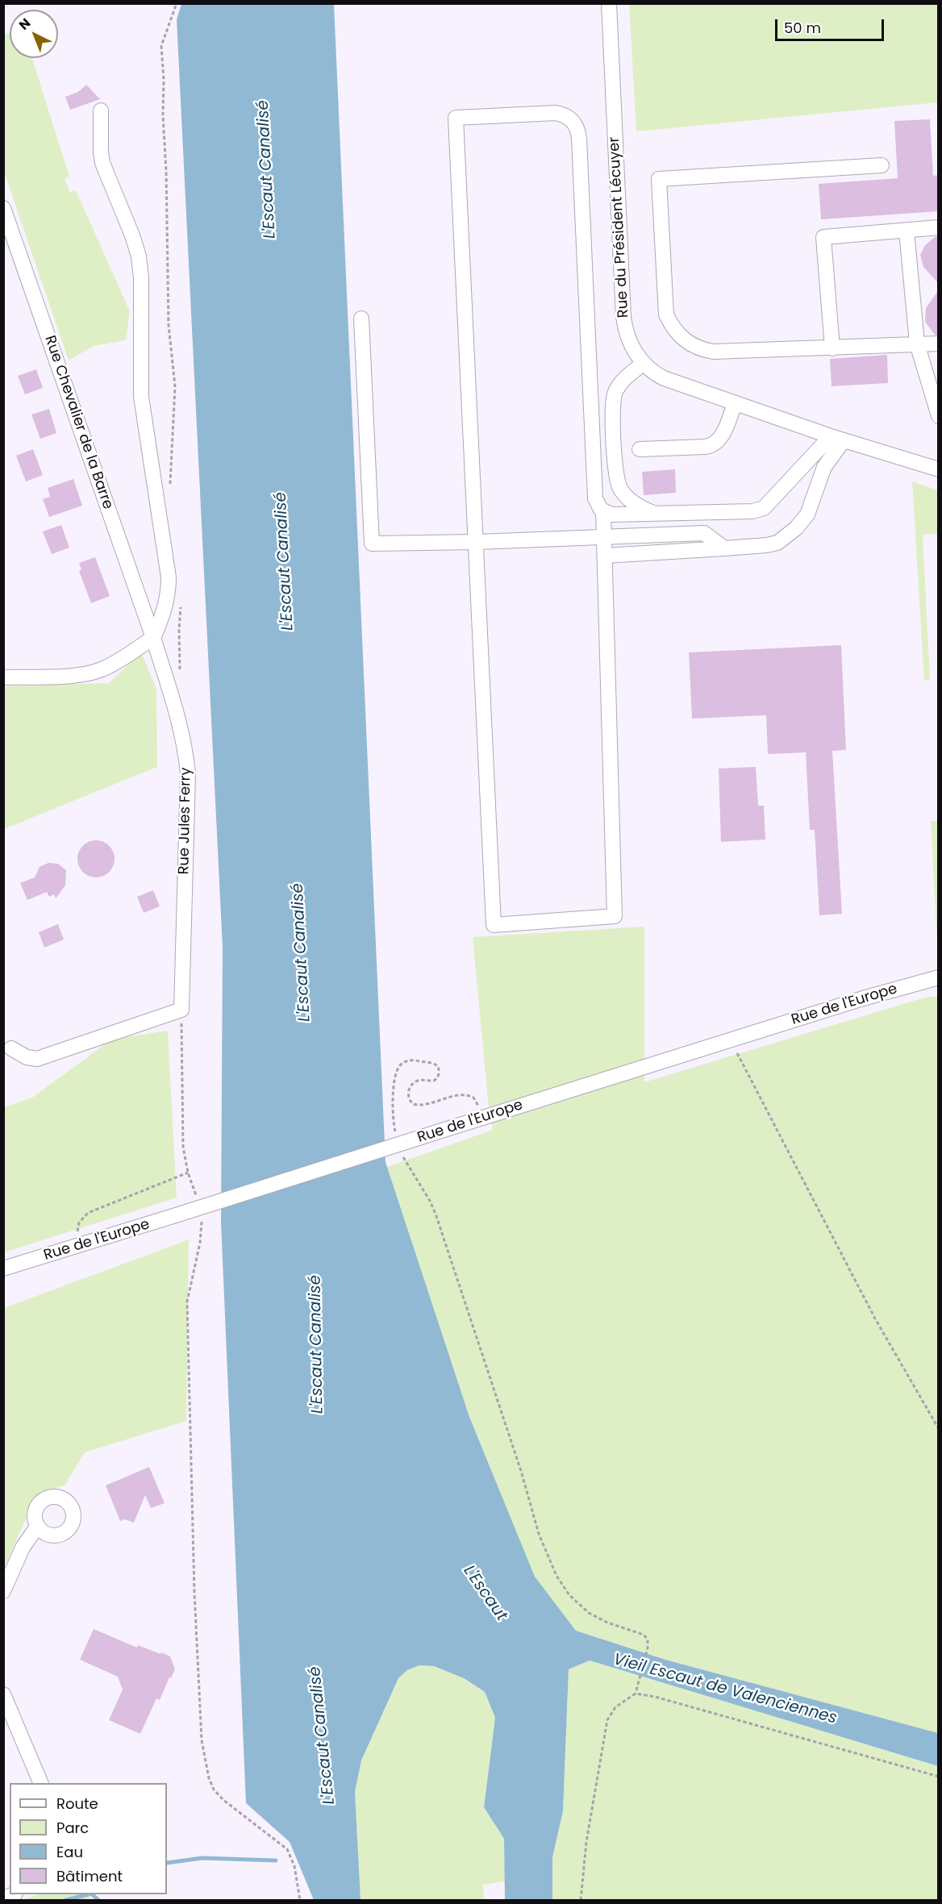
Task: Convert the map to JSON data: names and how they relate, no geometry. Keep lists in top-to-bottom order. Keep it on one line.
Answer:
{"streets":{"street":["Rue du Président Lécuyer","Rue Chevalier de la Barre","Rue Jules Ferry","Rue de l'Europe"]},"crossings":[["Rue Chevalier de la Barre","Rue Jules Ferry"]],"water":["L'Escaut Canalisé","L'Escaut","Vieil Escaut de Valenciennes"],"legend":["Route","Parc","Eau","Bâtiment"],"scale_bar":"50 m","north":"top left"}
